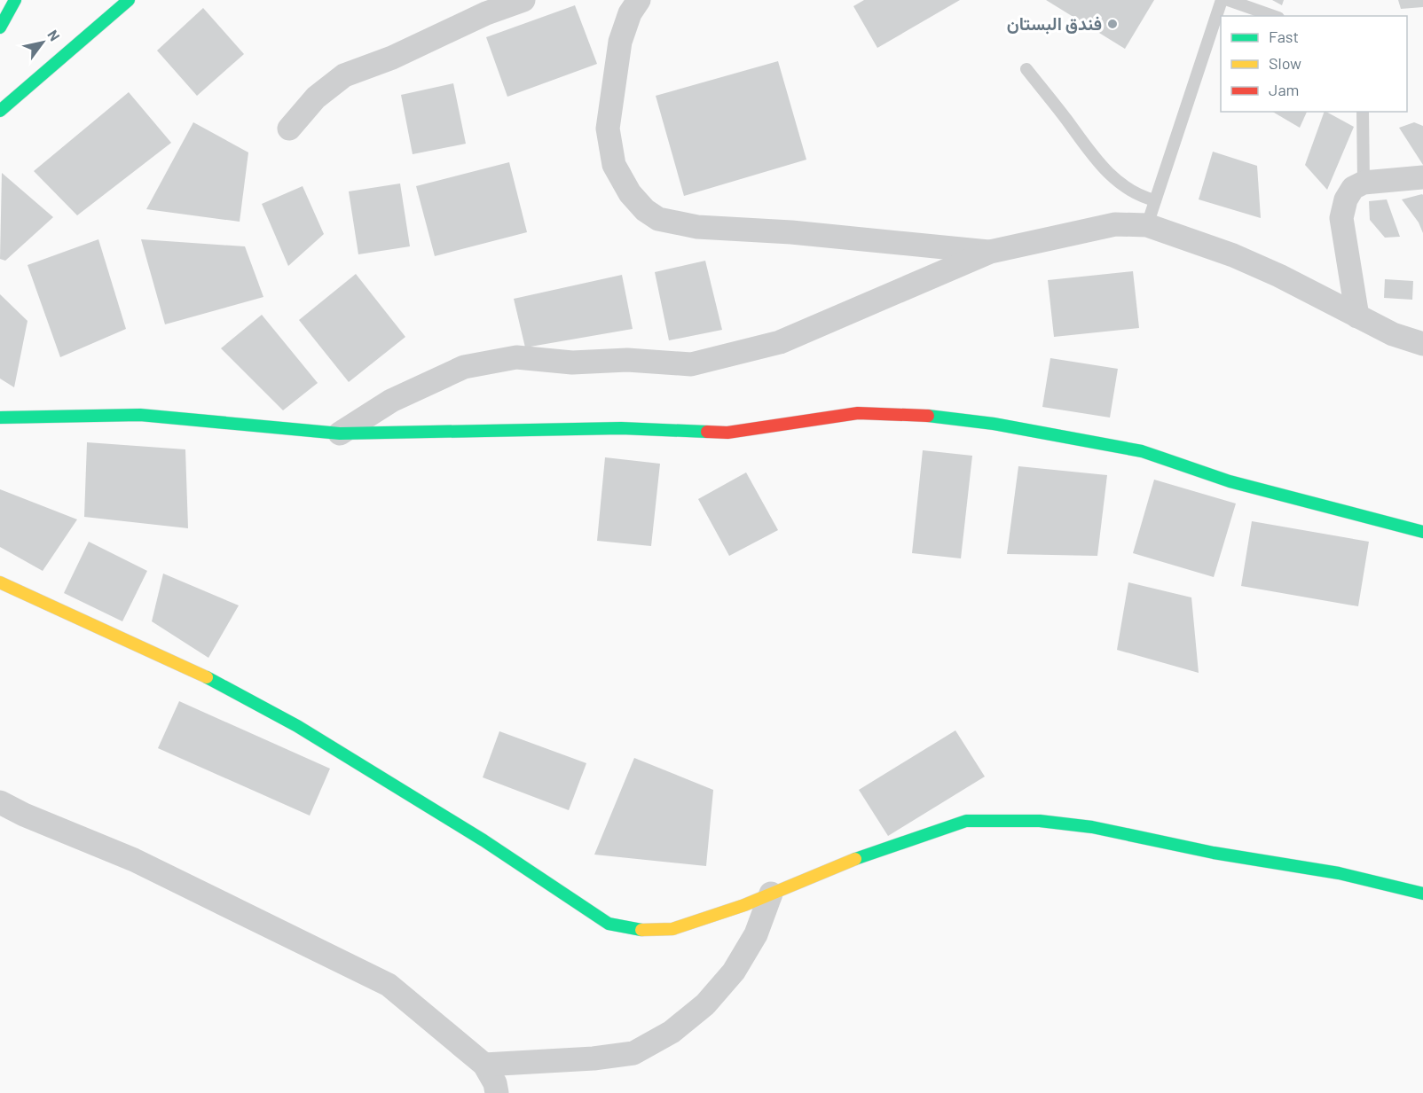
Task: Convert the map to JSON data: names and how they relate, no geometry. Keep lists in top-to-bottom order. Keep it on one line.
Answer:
{"places":["فندق البستان"],"legend":["Fast","Slow","Jam"],"north":"top right"}
